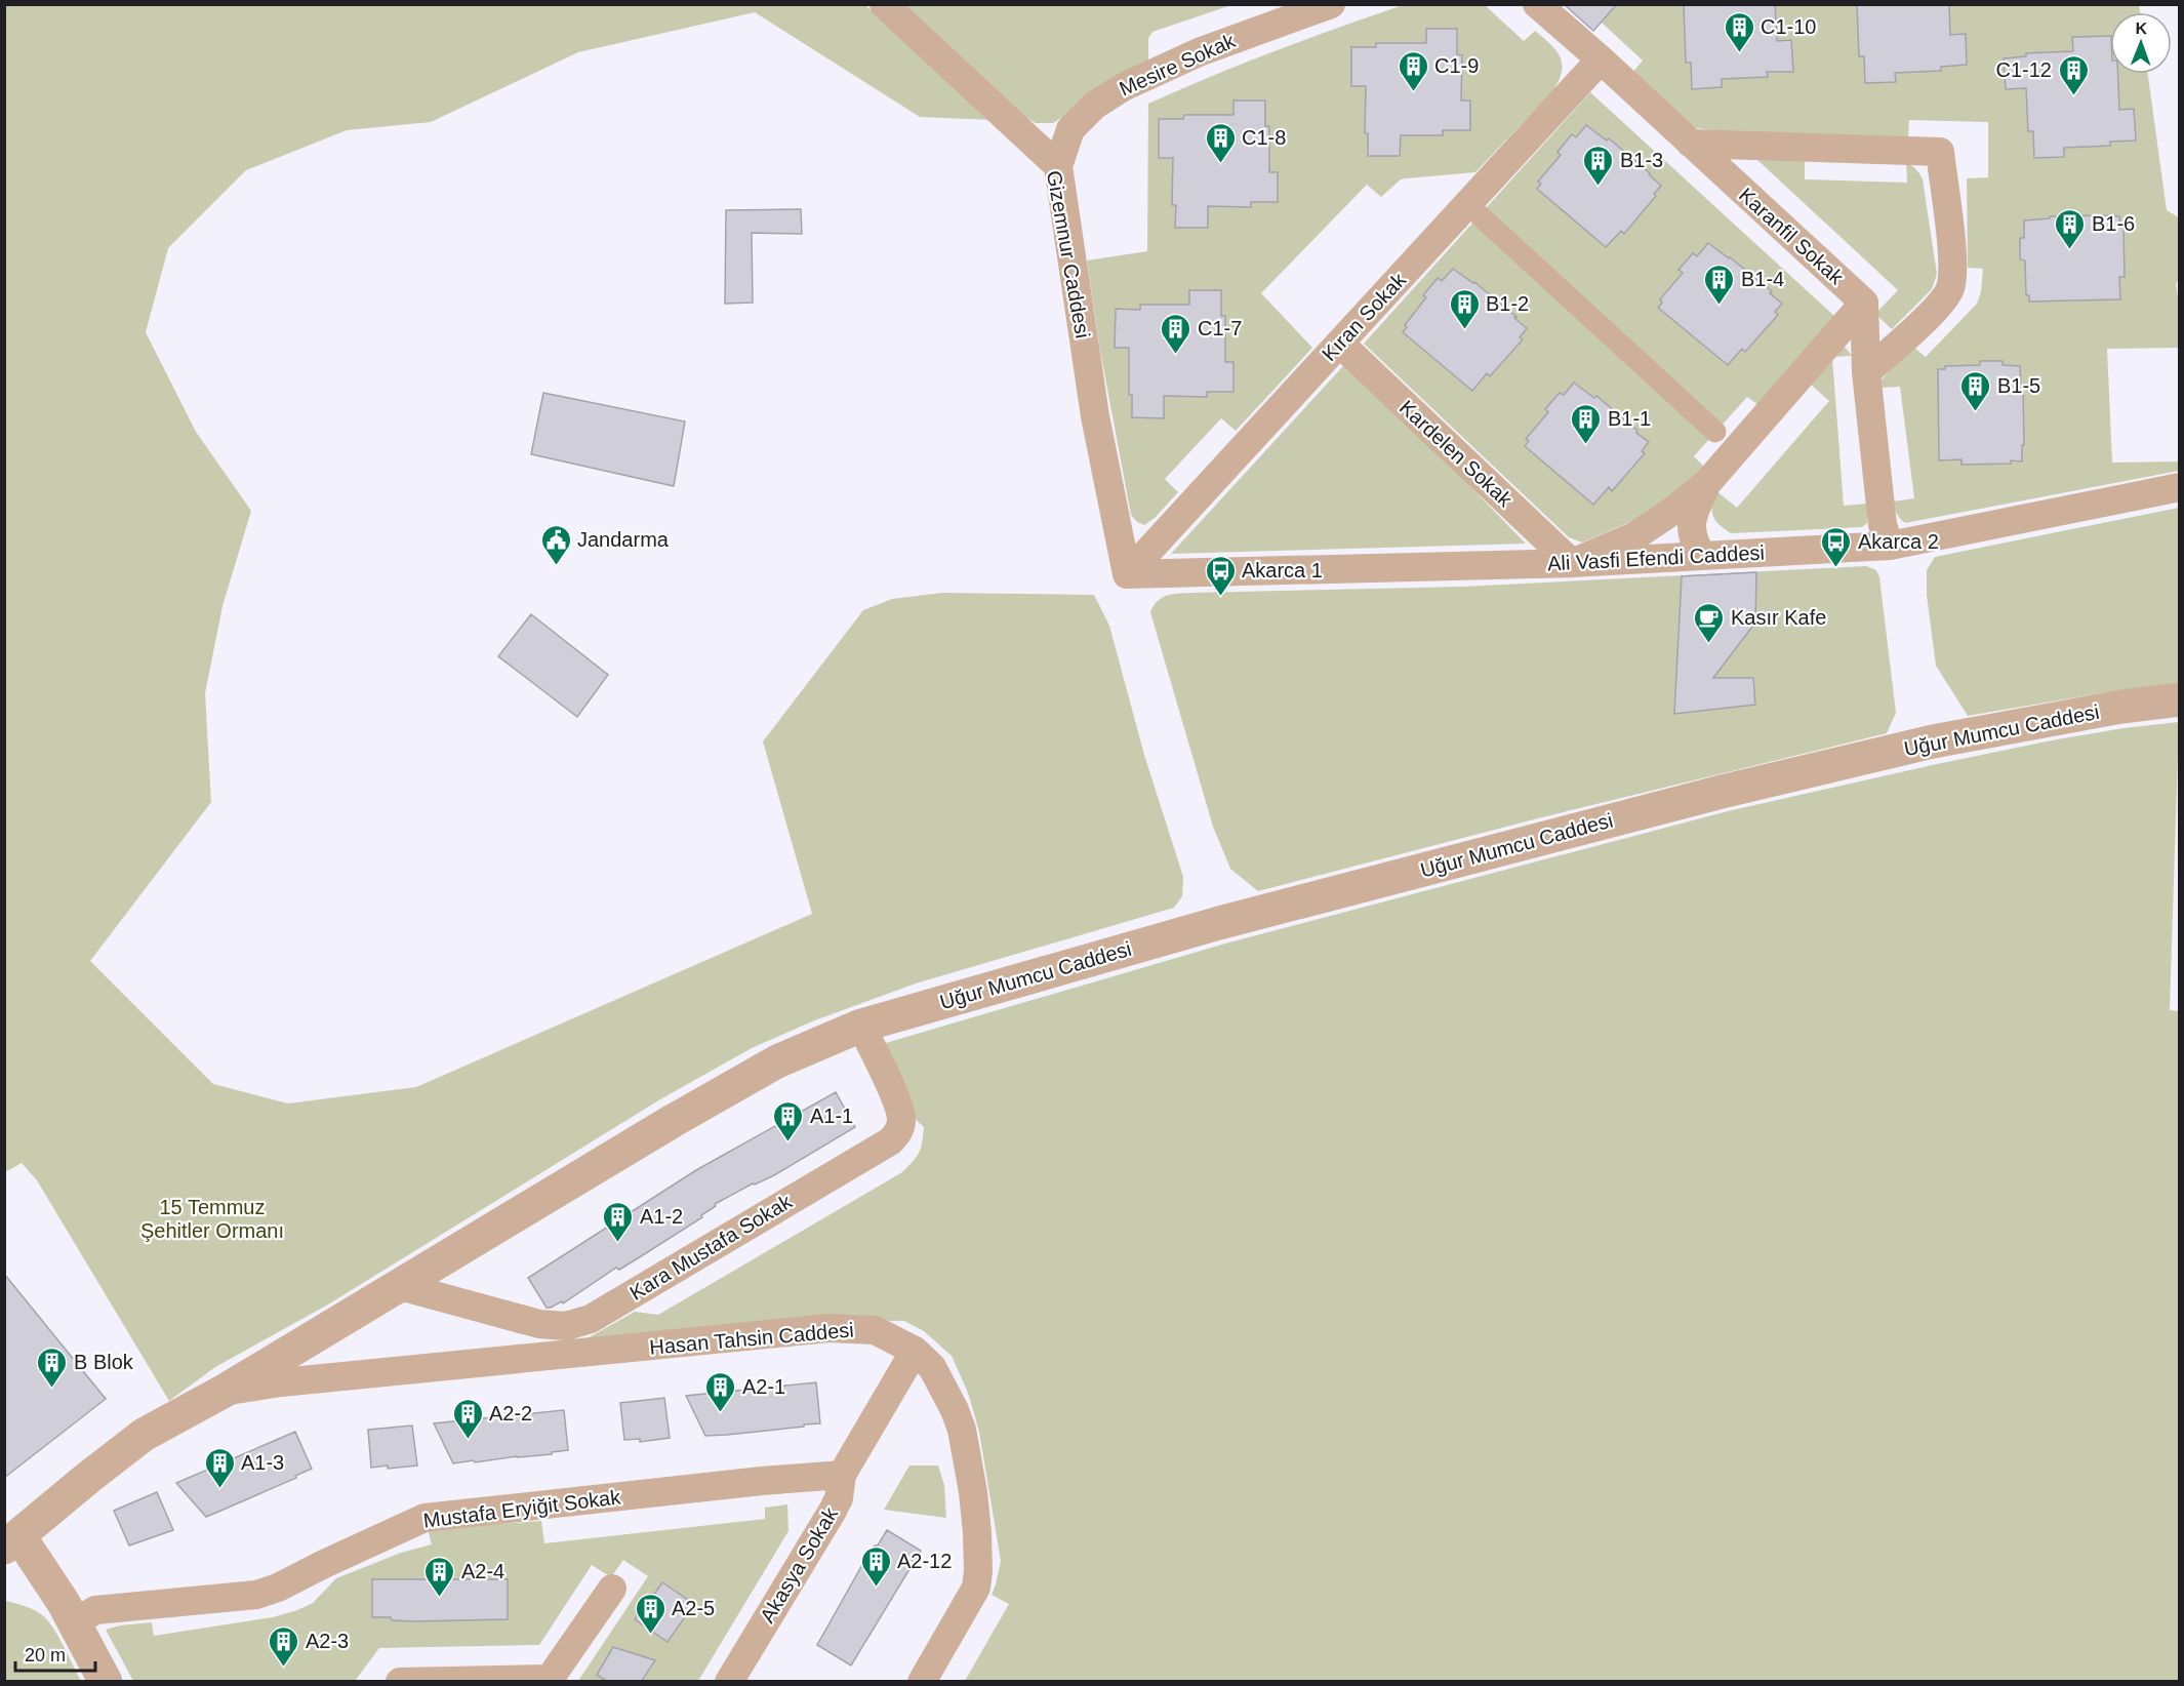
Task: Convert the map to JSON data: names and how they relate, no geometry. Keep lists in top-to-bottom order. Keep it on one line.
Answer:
{"streets":{"street":["Mesire Sokak","Karanfil Sokak","Gizemnur Caddesi","Kıran Sokak","Kardelen Sokak","Ali Vasfi Efendi Caddesi","Uğur Mumcu Caddesi","Kara Mustafa Sokak","Hasan Tahsin Caddesi","Mustafa Eryiğit Sokak","Akasya Sokak"]},"crossings":[["Mesire Sokak","Gizemnur Caddesi"],["Karanfil Sokak","Kıran Sokak"],["Gizemnur Caddesi","Kıran Sokak"],["Gizemnur Caddesi","Ali Vasfi Efendi Caddesi"],["Kıran Sokak","Kardelen Sokak"],["Kıran Sokak","Ali Vasfi Efendi Caddesi"],["Kardelen Sokak","Ali Vasfi Efendi Caddesi"],["Uğur Mumcu Caddesi","Kara Mustafa Sokak"],["Uğur Mumcu Caddesi","Hasan Tahsin Caddesi"],["Hasan Tahsin Caddesi","Akasya Sokak"],["Mustafa Eryiğit Sokak","Akasya Sokak"]],"parks":["15 Temmuz Şehitler Ormanı"],"places":{"building":["C1-10","C1-9","C1-12","C1-8","B1-3","B1-6","B1-4","B1-2","C1-7","B1-5","B1-1","A1-1","A1-2","B Blok","A2-1","A2-2","A1-3","A2-12","A2-4","A2-5","A2-3"],"public building":["Jandarma"],"bus stop":["Akarca 2","Akarca 1"],"cafe":["Kasır Kafe"]},"scale_bar":"20 m","north":"top"}
